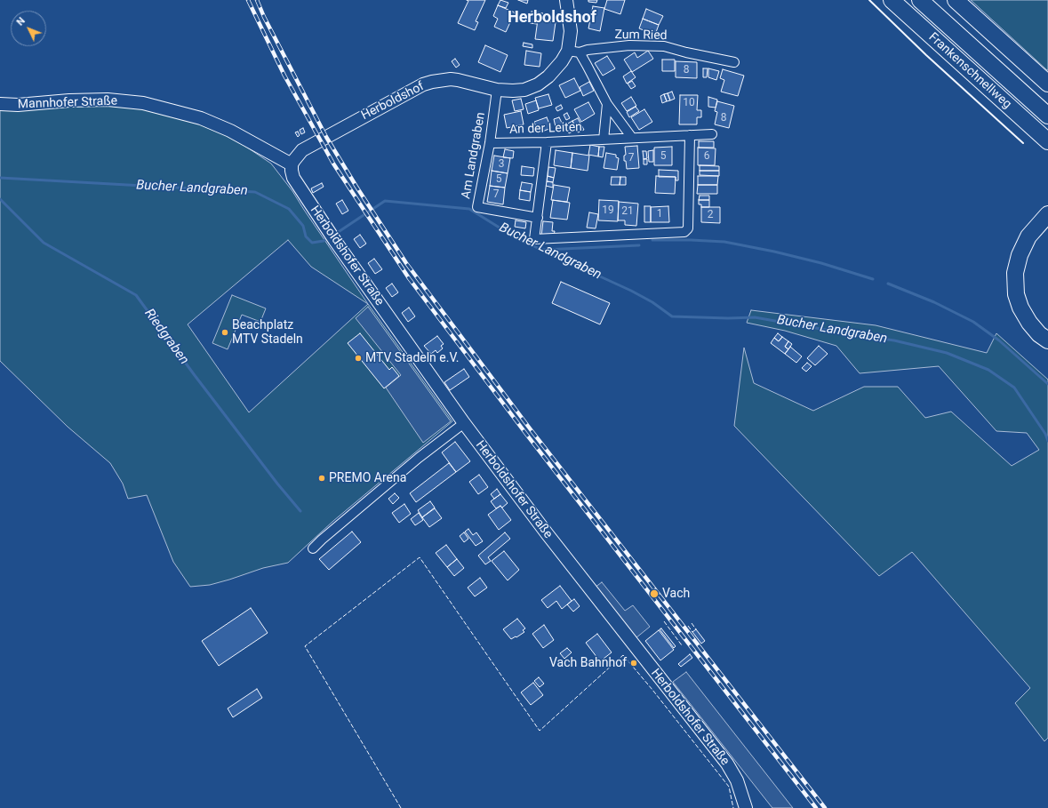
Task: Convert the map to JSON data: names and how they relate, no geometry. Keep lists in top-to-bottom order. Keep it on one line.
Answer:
{"streets":{"highway":["Frankenschnellweg"],"street":["Zum Ried","Herboldshof","Mannhofer Straße","An der Leiten","Am Landgraben","Herboldshofer Straße"]},"crossings":[["Zum Ried","Herboldshof"],["Herboldshof","Mannhofer Straße"],["Herboldshof","Am Landgraben"],["Herboldshof","Herboldshofer Straße"],["Mannhofer Straße","Herboldshofer Straße"],["An der Leiten","Am Landgraben"]],"districts":["Herboldshof"],"water":["Bucher Landgraben","Riedgraben"],"places":["Beachplatz MTV Stadeln","MTV Stadeln e.V.","PREMO Arena","Vach","Vach Bahnhof"],"house_numbers":["8","10","8","5","6","7","3","5","7","19","21","1","2"],"north":"top left"}
